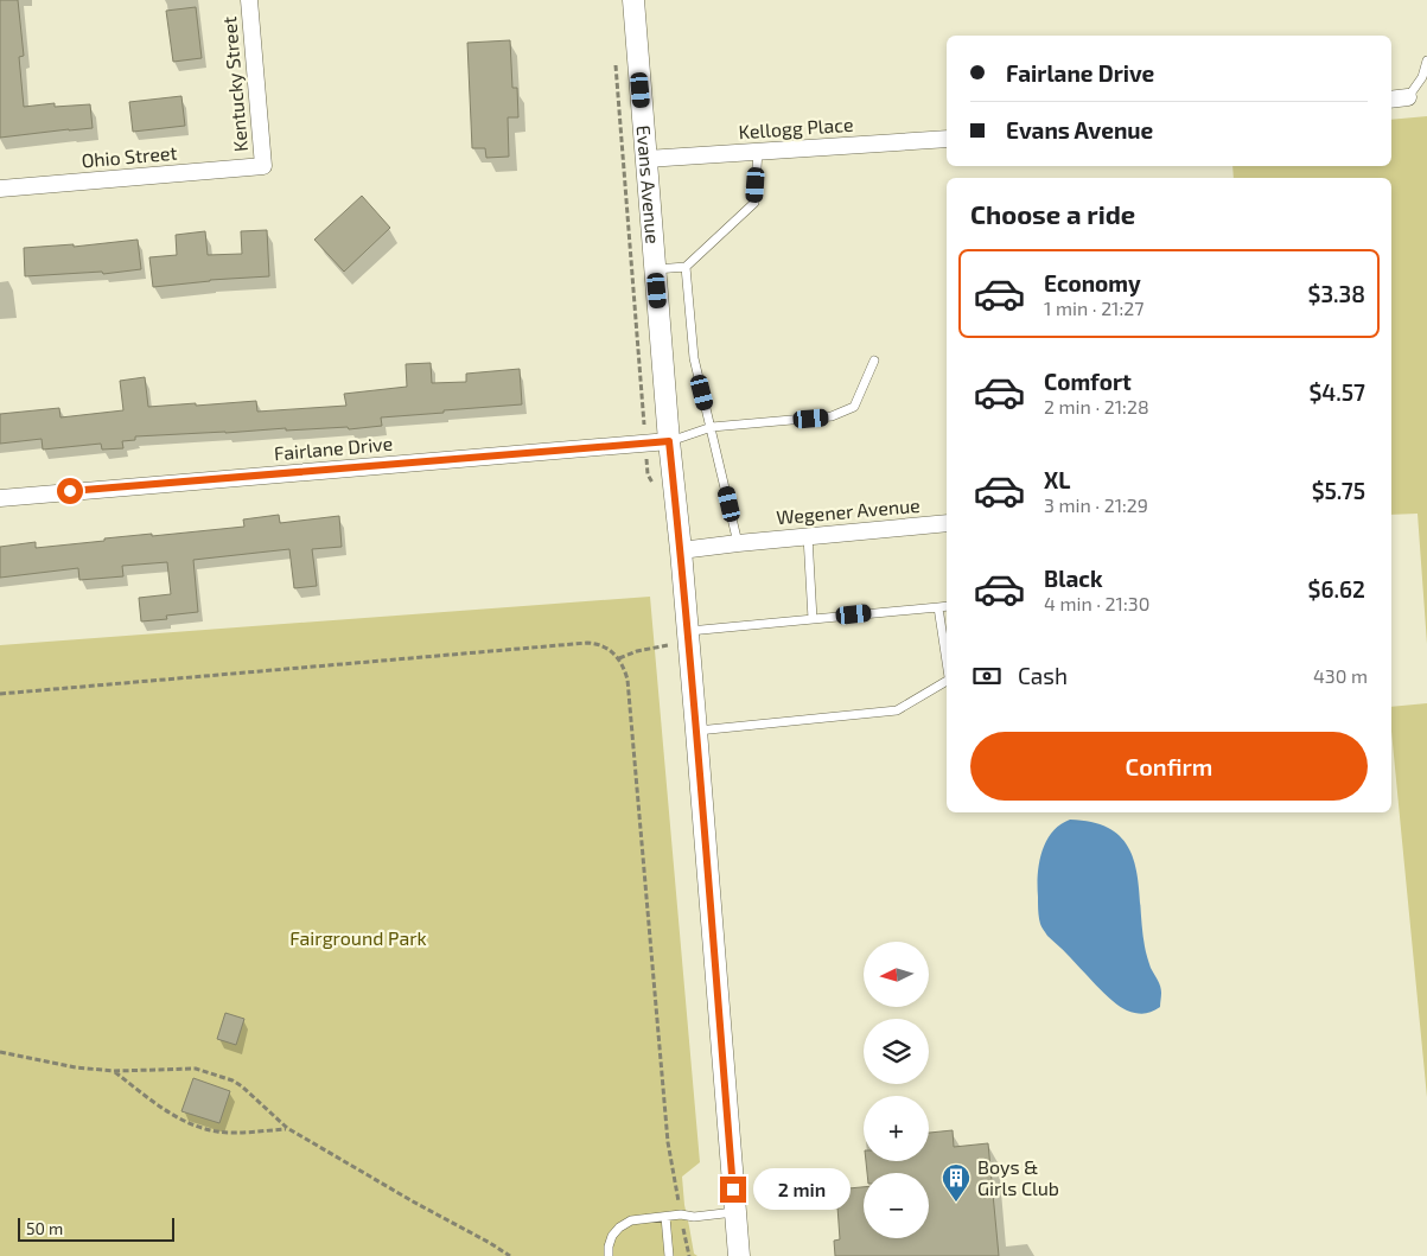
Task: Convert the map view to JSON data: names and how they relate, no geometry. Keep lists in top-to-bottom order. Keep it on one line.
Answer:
{"streets":{"street":["Kentucky Street","Kellogg Place","Ohio Street","Evans Avenue","Fairlane Drive","Wegener Avenue"]},"crossings":[["Kentucky Street","Ohio Street"],["Kellogg Place","Evans Avenue"],["Evans Avenue","Fairlane Drive"],["Evans Avenue","Wegener Avenue"]],"parks":["Fairground Park"],"places":{"building":["Boys & Girls Club"]},"scale_bar":"50 m","north":"left","page":{"banner":["Fairlane Drive","Evans Avenue"],"heading":"Choose a ride","list":[{"name":"Economy","note":"1 min · 21:27","value":"$3.38"},{"name":"Comfort","note":"2 min · 21:28","value":"$4.57"},{"name":"XL","note":"3 min · 21:29","value":"$5.75"},{"name":"Black","note":"4 min · 21:30","value":"$6.62"}],"pay":["Cash","430 m"],"buttons":"Confirm","map_buttons":["+","−"],"bubble":"2 min","scale":"50 m"}}
